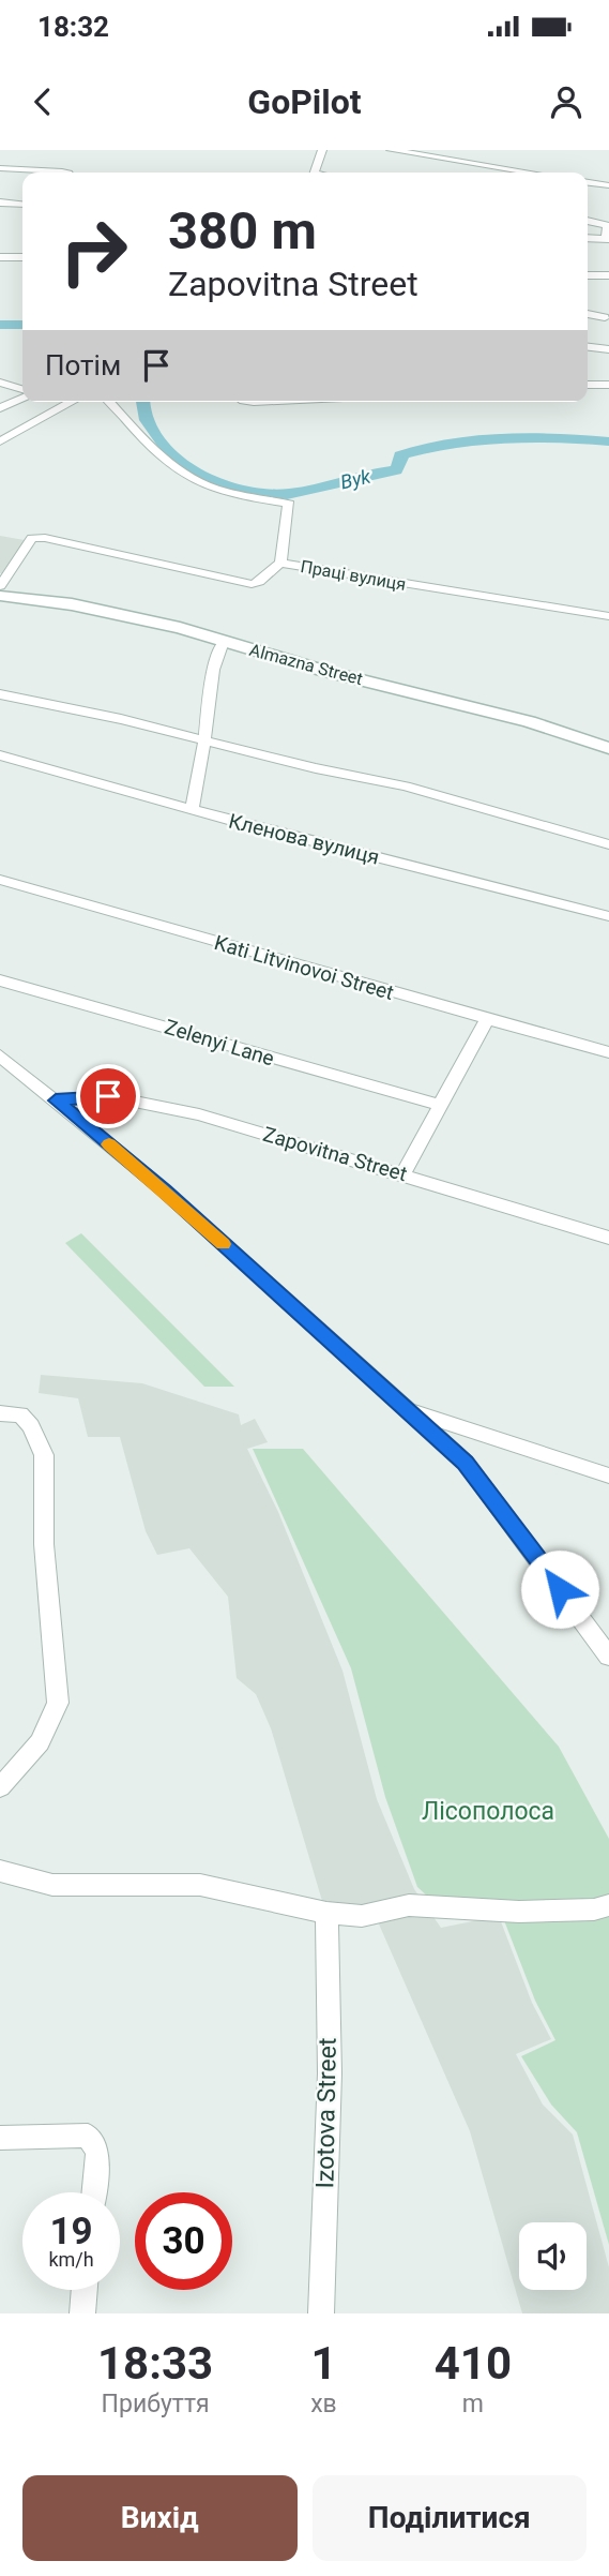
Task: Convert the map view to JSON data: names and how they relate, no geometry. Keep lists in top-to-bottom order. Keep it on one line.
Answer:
{"streets":{"main road":["Almazna Street"],"street":["Праці вулиця","Кленова вулиця","Kati Litvinovoi Street","Zelenyi Lane","Zapovitna Street","Izotova Street"]},"water":["Byk"],"parks":["Лісополоса"],"page":{"status":"18:32","header":"GoPilot","turn":["380 m","Zapovitna Street"],"then":"Потім","speed":"19 km/h","limit":"30","eta":["18:33","Прибуття","1","хв","410","m"],"buttons":["Вихід","Поділитися"]}}
